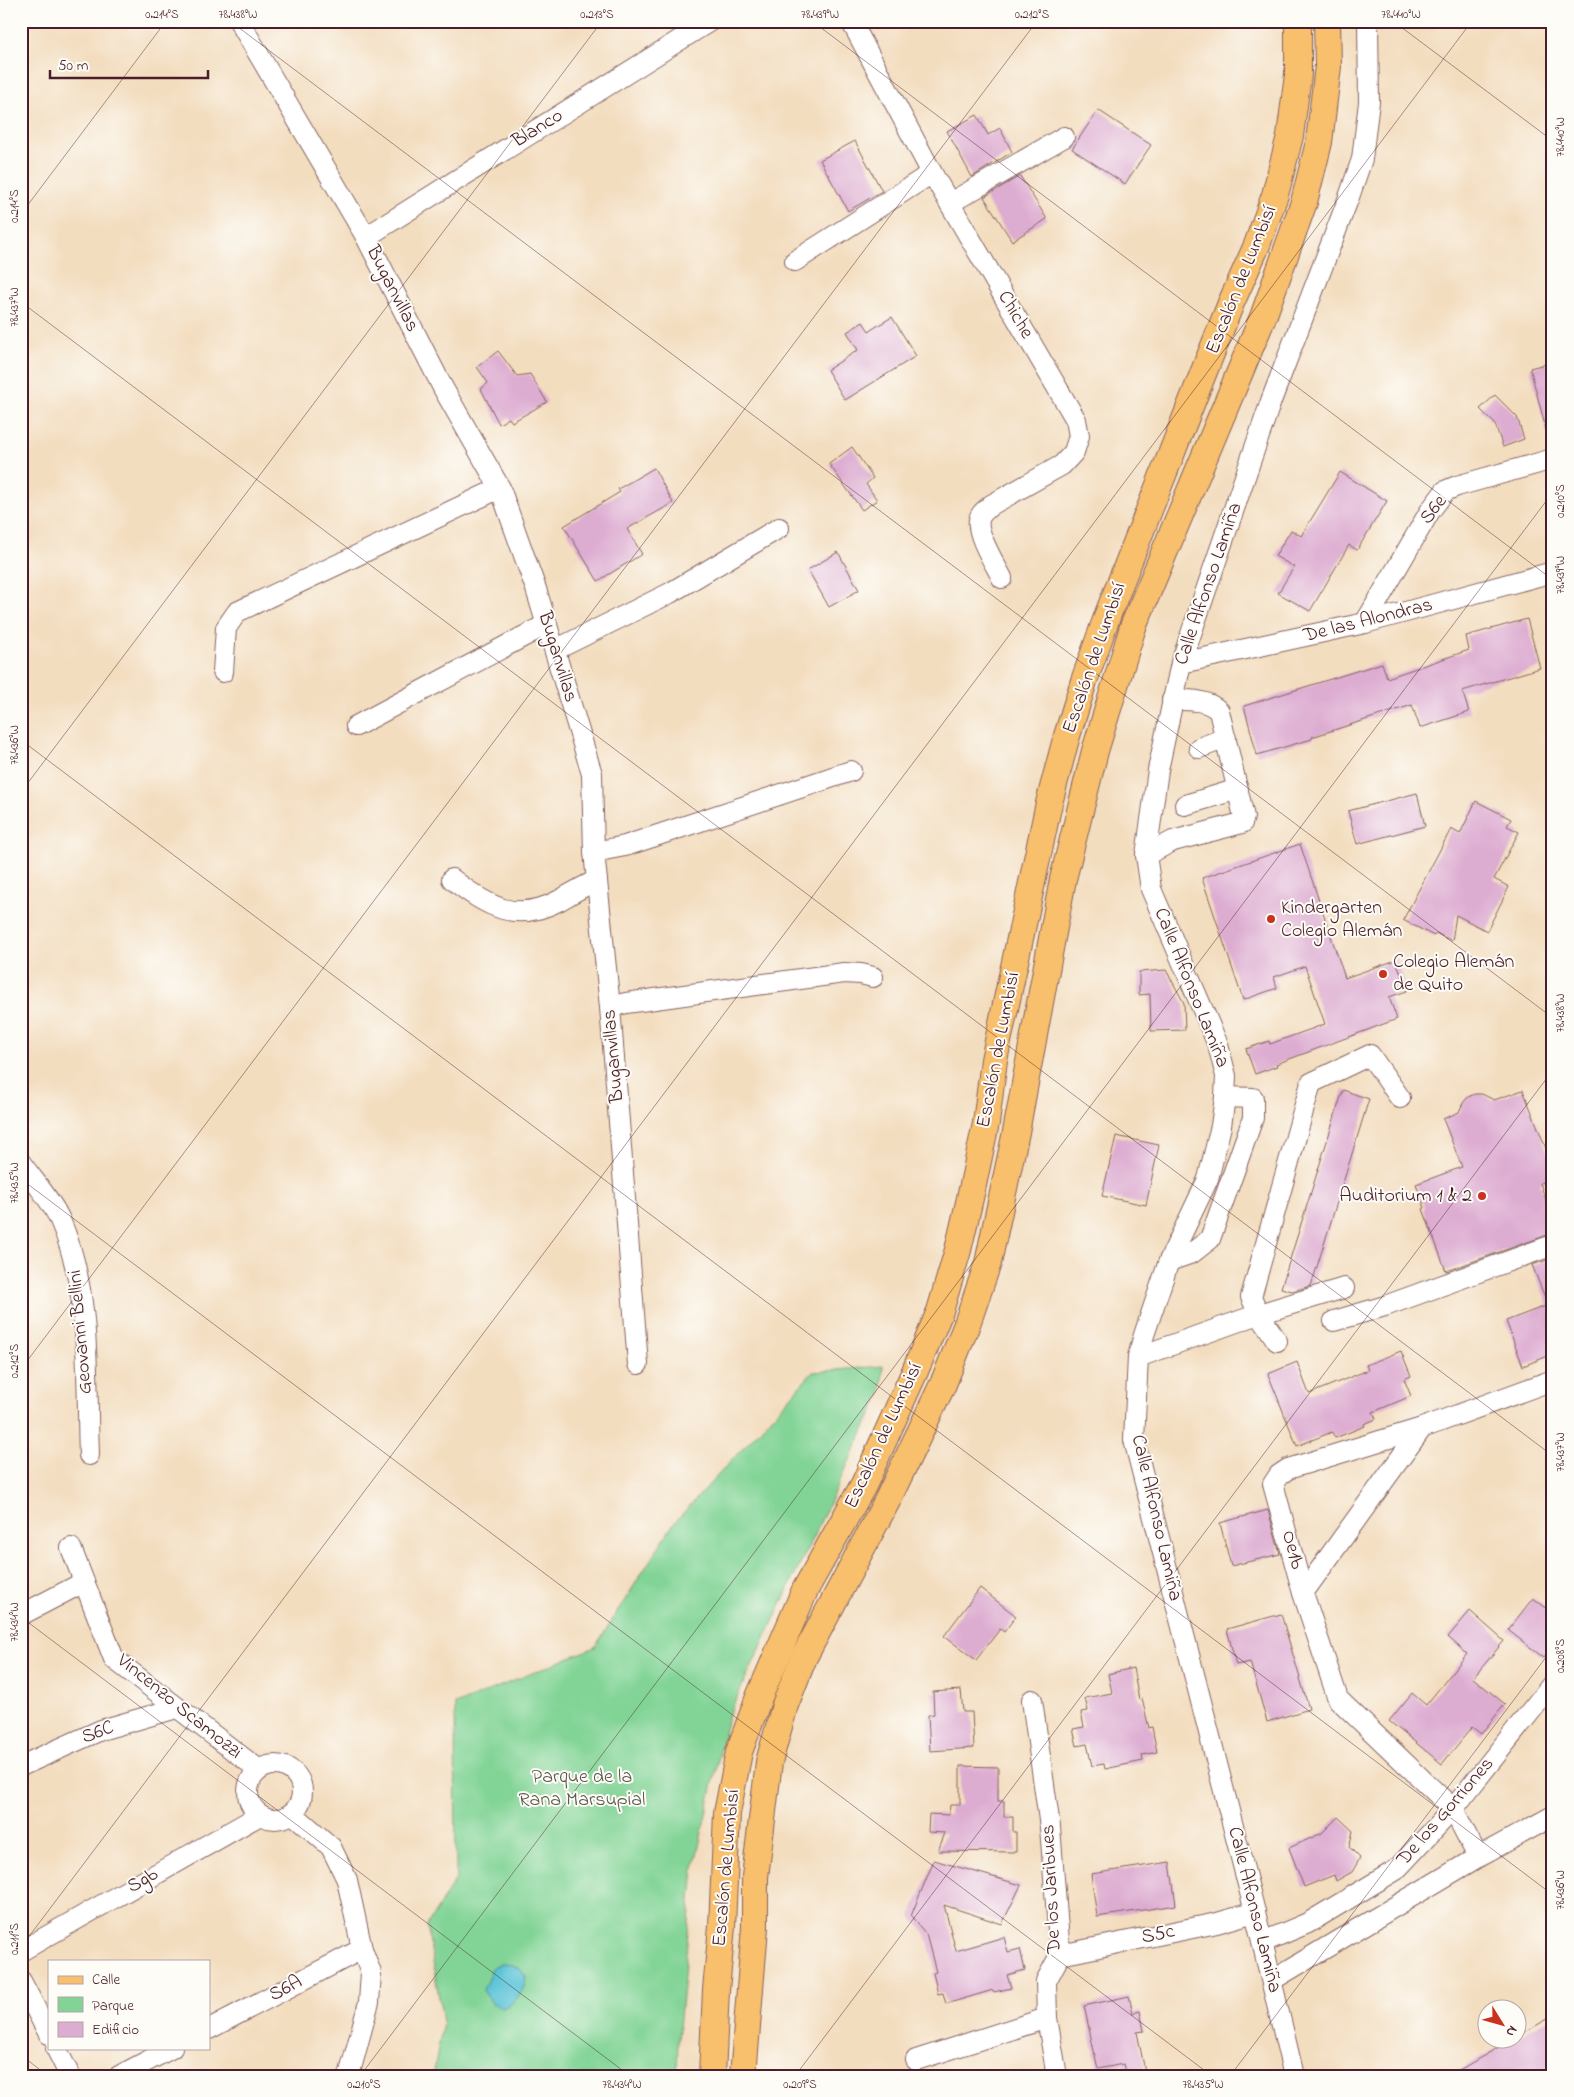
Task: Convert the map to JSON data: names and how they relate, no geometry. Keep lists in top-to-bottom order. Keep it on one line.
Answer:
{"streets":{"main road":["Escalón de Lumbisí"],"street":["Blanco","Buganvillas","Chiche","S6e","Calle Alfonso Lamiña","De las Alondras","Geovanni Bellini","Oe1b","Vincenzo Scamozzi","S6C","De los Gorriones","Sgb","De los Jaribues","S5c","S6A"]},"crossings":[["Blanco","Buganvillas"],["S6e","De las Alondras"],["Calle Alfonso Lamiña","De las Alondras"],["Calle Alfonso Lamiña","De los Gorriones"],["Calle Alfonso Lamiña","S5c"],["Oe1b","De los Gorriones"],["Vincenzo Scamozzi","S6C"],["Vincenzo Scamozzi","Sgb"],["De los Jaribues","S5c"]],"parks":["Parque de la Rana Marsupial"],"places":["Kindergarten Colegio Alemán","Colegio Alemán de Quito","Auditorium 1 & 2"],"legend":["Calle","Parque","Edificio"],"scale_bar":"50 m","north":"bottom right","coordinates":["0.214°S","78.438°W","0.213°S","78.439°W","0.212°S","78.440°W","78.437°W","0.210°S","78.436°W","78.435°W","78.434°W","0.208°S","0.211°S","0.209°S"]}
